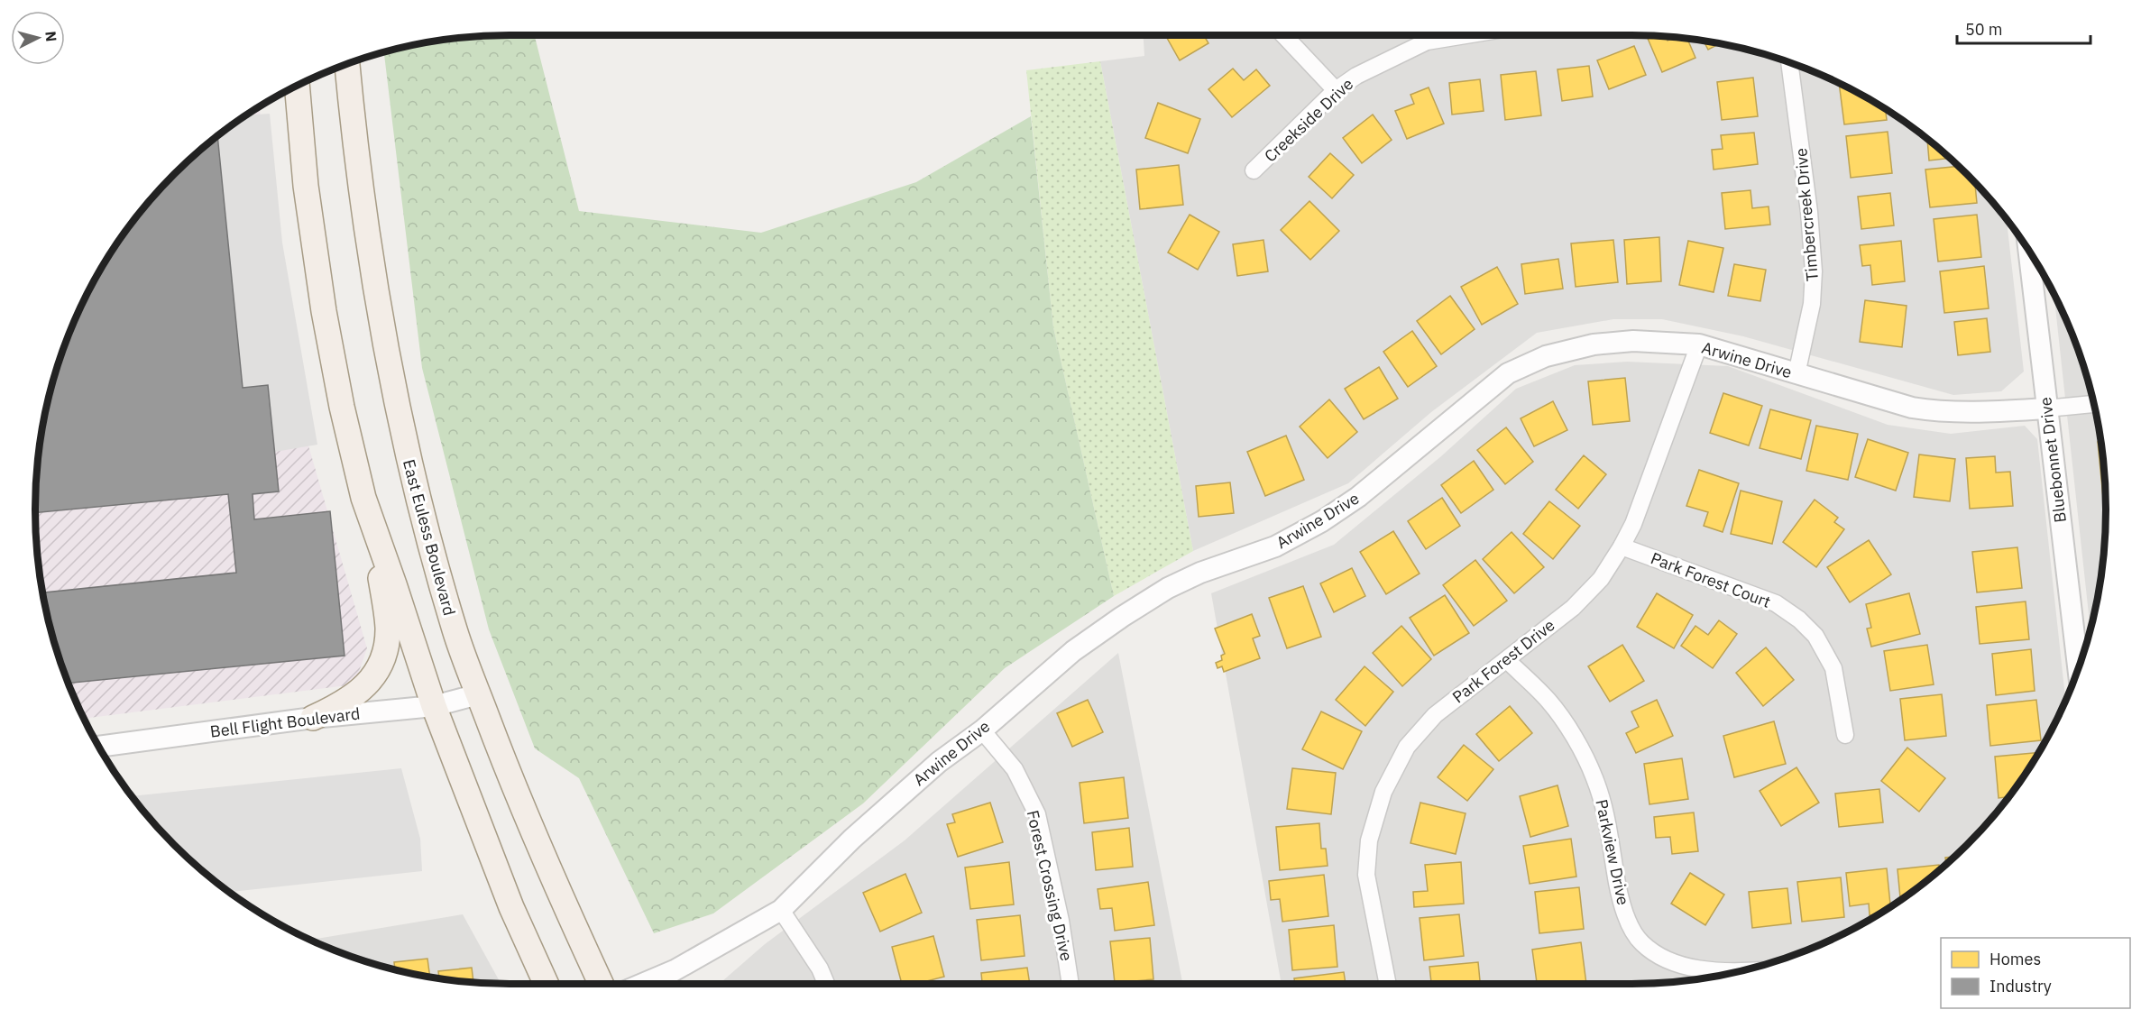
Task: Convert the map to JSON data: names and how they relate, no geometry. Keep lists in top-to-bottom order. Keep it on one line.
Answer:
{"streets":{"main road":["East Euless Boulevard"],"street":["Creekside Drive","Timbercreek Drive","Arwine Drive","Bluebonnet Drive","Park Forest Court","Park Forest Drive","Bell Flight Boulevard","Parkview Drive","Forest Crossing Drive"]},"crossings":[["Timbercreek Drive","Arwine Drive"],["Arwine Drive","Bluebonnet Drive"],["Arwine Drive","Park Forest Drive"],["Arwine Drive","Forest Crossing Drive"],["East Euless Boulevard","Bell Flight Boulevard"],["Park Forest Court","Park Forest Drive"],["Park Forest Drive","Parkview Drive"]],"legend":["Homes","Industry"],"scale_bar":"50 m","north":"right"}
